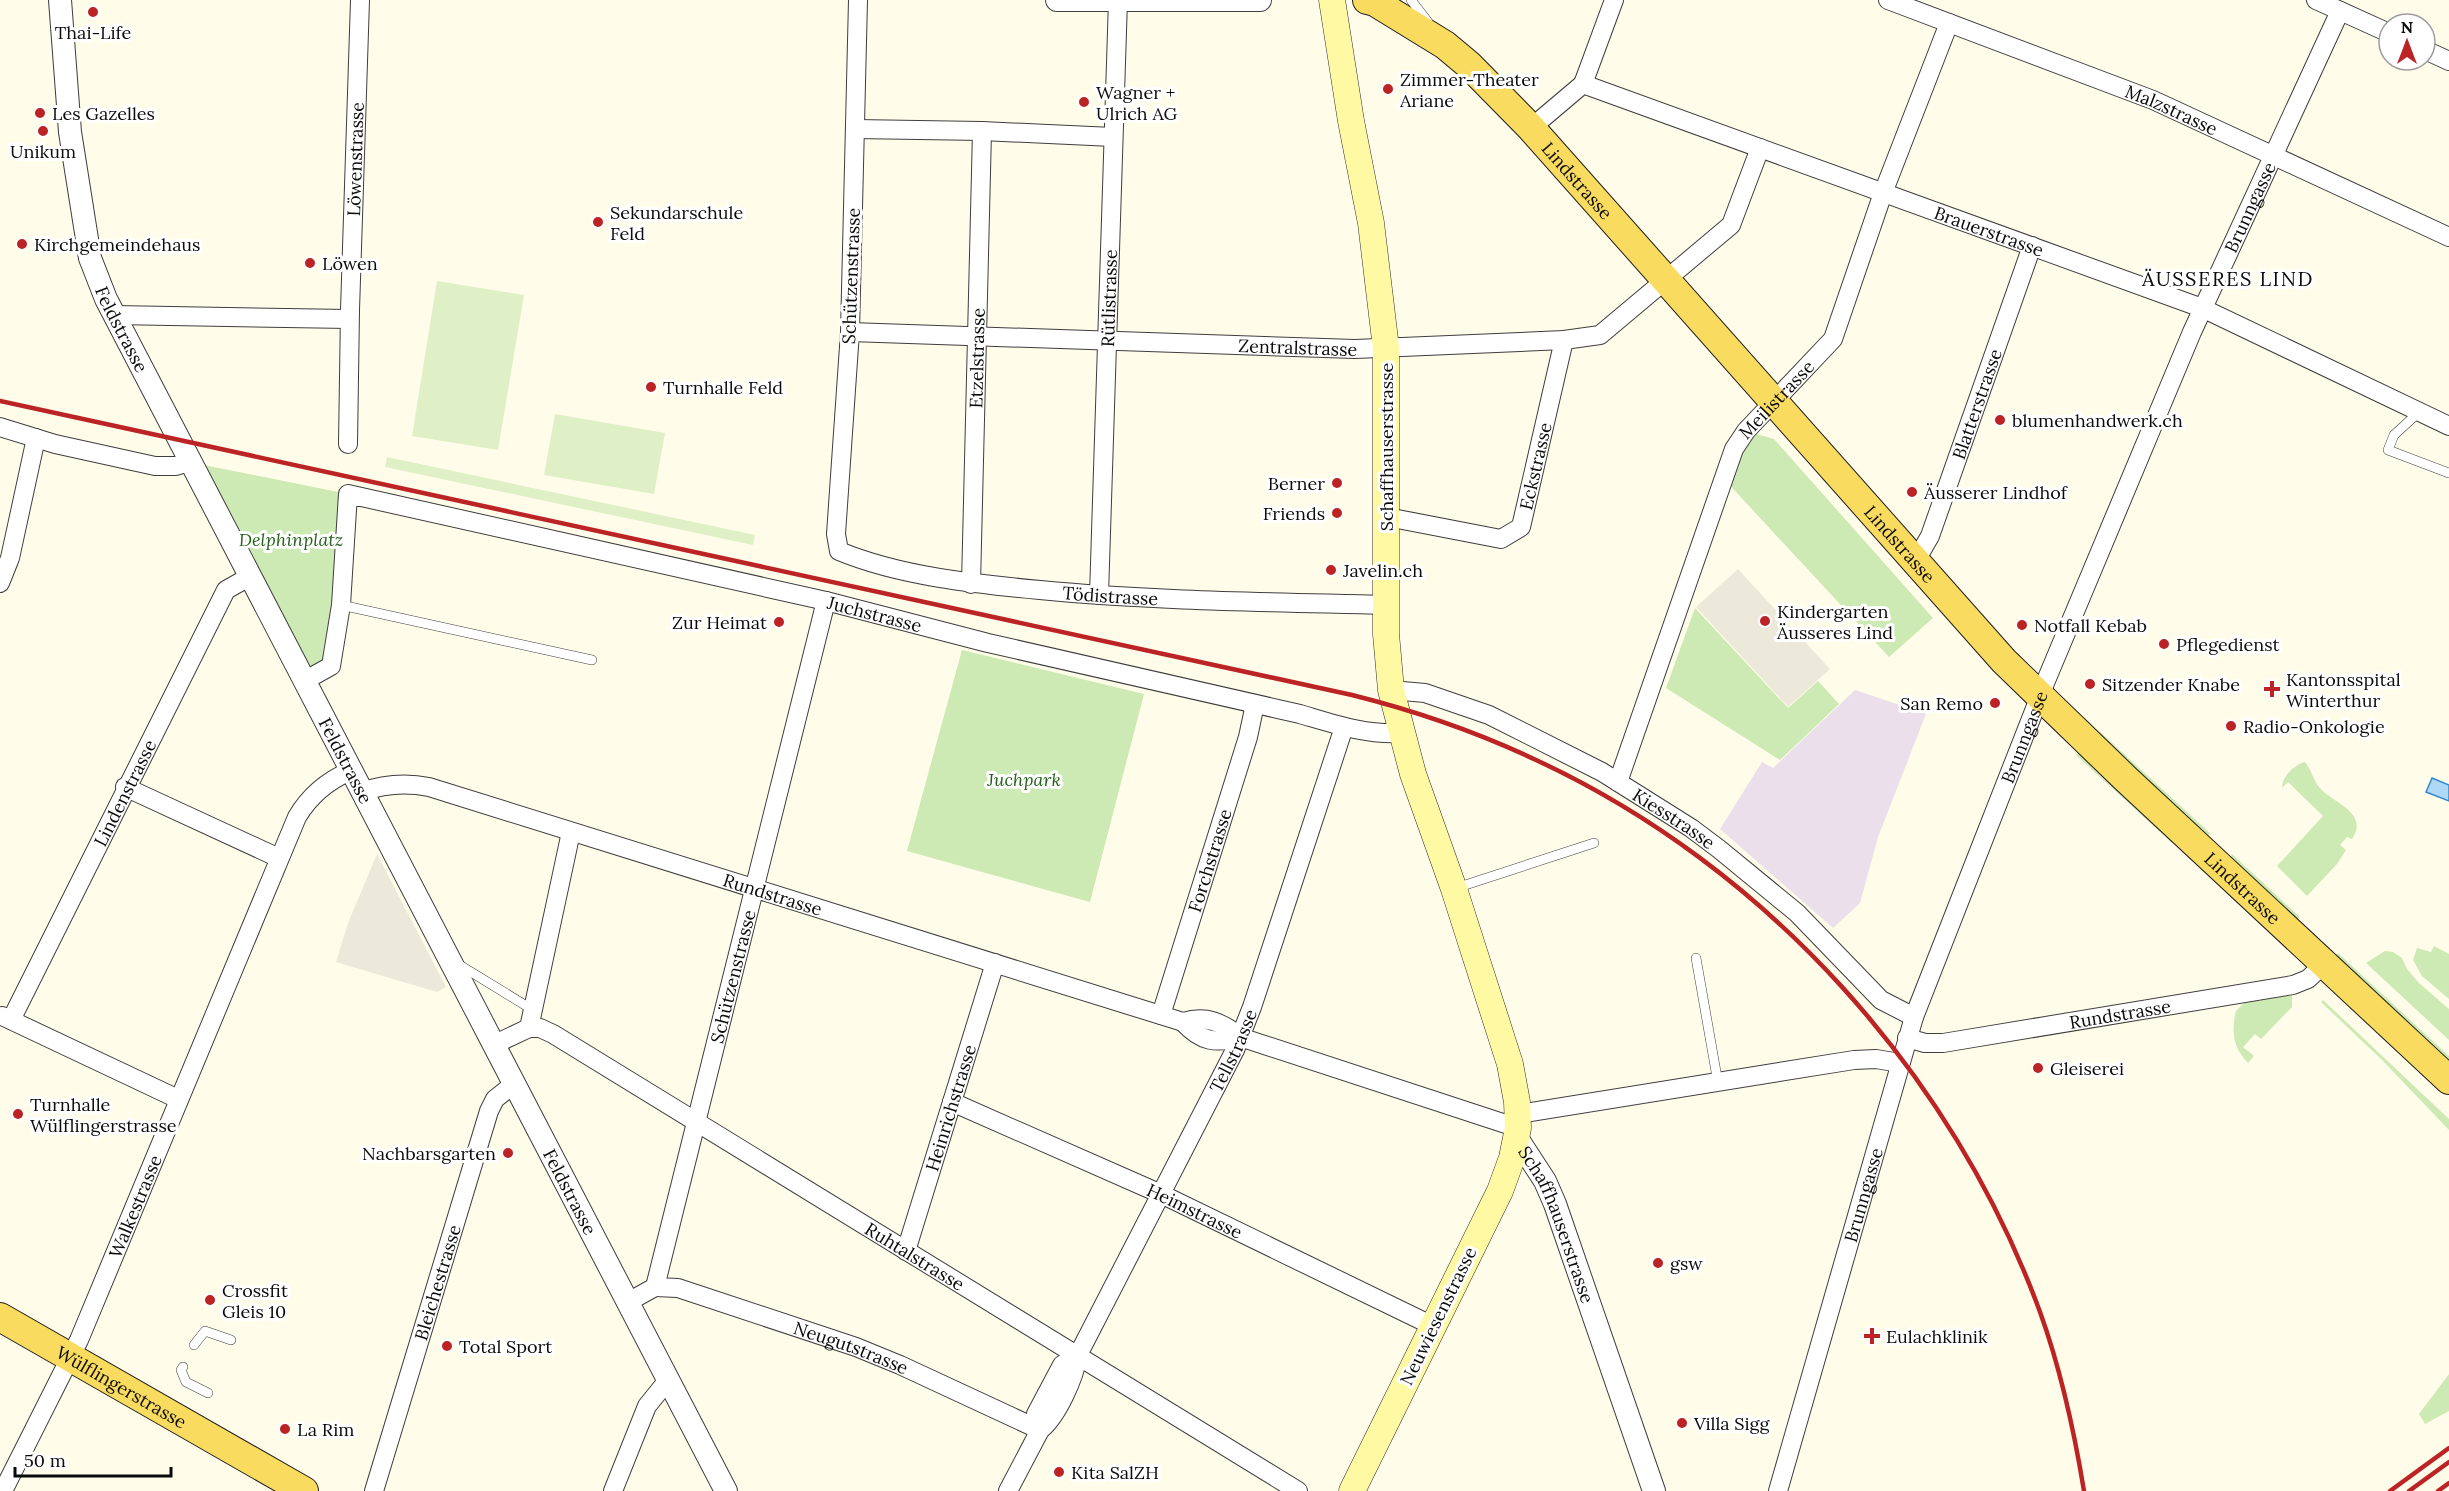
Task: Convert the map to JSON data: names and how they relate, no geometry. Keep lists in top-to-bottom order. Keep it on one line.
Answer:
{"streets":{"main road":["Lindstrasse","Schaffhauserstrasse","Neuwiesenstrasse","Wülflingerstrasse"],"street":["Malzstrasse","Löwenstrasse","Brunngasse","Brauerstrasse","Schützenstrasse","Rütlistrasse","Feldstrasse","Zentralstrasse","Etzelstrasse","Meilistrasse","Blatterstrasse","Eckstrasse","Tödistrasse","Juchstrasse","Lindenstrasse","Kiesstrasse","Forchstrasse","Rundstrasse","Tellstrasse","Heinrichstrasse","Walkestrasse","Heimstrasse","Ruhtalstrasse","Bleichestrasse","Neugutstrasse"]},"crossings":[["Malzstrasse","Brunngasse"],["Malzstrasse","Meilistrasse"],["Lindstrasse","Brunngasse"],["Lindstrasse","Zentralstrasse"],["Lindstrasse","Meilistrasse"],["Lindstrasse","Blatterstrasse"],["Lindstrasse","Rundstrasse"],["Brunngasse","Brauerstrasse"],["Brunngasse","Kiesstrasse"],["Brunngasse","Rundstrasse"],["Brauerstrasse","Zentralstrasse"],["Brauerstrasse","Meilistrasse"],["Brauerstrasse","Blatterstrasse"],["Schützenstrasse","Zentralstrasse"],["Schützenstrasse","Tödistrasse"],["Schützenstrasse","Juchstrasse"],["Schützenstrasse","Rundstrasse"],["Schützenstrasse","Ruhtalstrasse"],["Schützenstrasse","Neugutstrasse"],["Rütlistrasse","Zentralstrasse"],["Rütlistrasse","Tödistrasse"],["Feldstrasse","Lindenstrasse"],["Feldstrasse","Rundstrasse"],["Feldstrasse","Walkestrasse"],["Feldstrasse","Bleichestrasse"],["Zentralstrasse","Etzelstrasse"],["Zentralstrasse","Schaffhauserstrasse"],["Zentralstrasse","Eckstrasse"],["Etzelstrasse","Tödistrasse"],["Meilistrasse","Kiesstrasse"],["Schaffhauserstrasse","Eckstrasse"],["Schaffhauserstrasse","Tödistrasse"],["Schaffhauserstrasse","Juchstrasse"],["Schaffhauserstrasse","Kiesstrasse"],["Schaffhauserstrasse","Rundstrasse"],["Schaffhauserstrasse","Neuwiesenstrasse"],["Juchstrasse","Forchstrasse"],["Juchstrasse","Tellstrasse"],["Forchstrasse","Rundstrasse"],["Rundstrasse","Tellstrasse"],["Rundstrasse","Heinrichstrasse"],["Rundstrasse","Neuwiesenstrasse"],["Tellstrasse","Heimstrasse"],["Tellstrasse","Ruhtalstrasse"],["Tellstrasse","Neugutstrasse"],["Heinrichstrasse","Heimstrasse"],["Heinrichstrasse","Ruhtalstrasse"],["Walkestrasse","Wülflingerstrasse"],["Heimstrasse","Neuwiesenstrasse"]],"districts":["ÄUSSERES LIND"],"parks":["Delphinplatz","Juchpark"],"places":{"other":["Thai-Life","Zimmer-Theater Ariane","Wagner + Ulrich AG","Les Gazelles","Unikum","Sekundarschule Feld","Kirchgemeindehaus","Löwen","Turnhalle Feld","blumenhandwerk.ch","Berner","Äusserer Lindhof","Friends","Javelin.ch","Kindergarten Äusseres Lind","Zur Heimat","Notfall Kebab","Pflegedienst","Sitzender Knabe","San Remo","Radio-Onkologie","Gleiserei","Turnhalle Wülflingerstrasse","Nachbarsgarten","gsw","Crossfit Gleis 10","Total Sport","Villa Sigg","La Rim","Kita SalZH"],"health":["Kantonsspital Winterthur","Eulachklinik"]},"scale_bar":"50 m","north":"top"}
